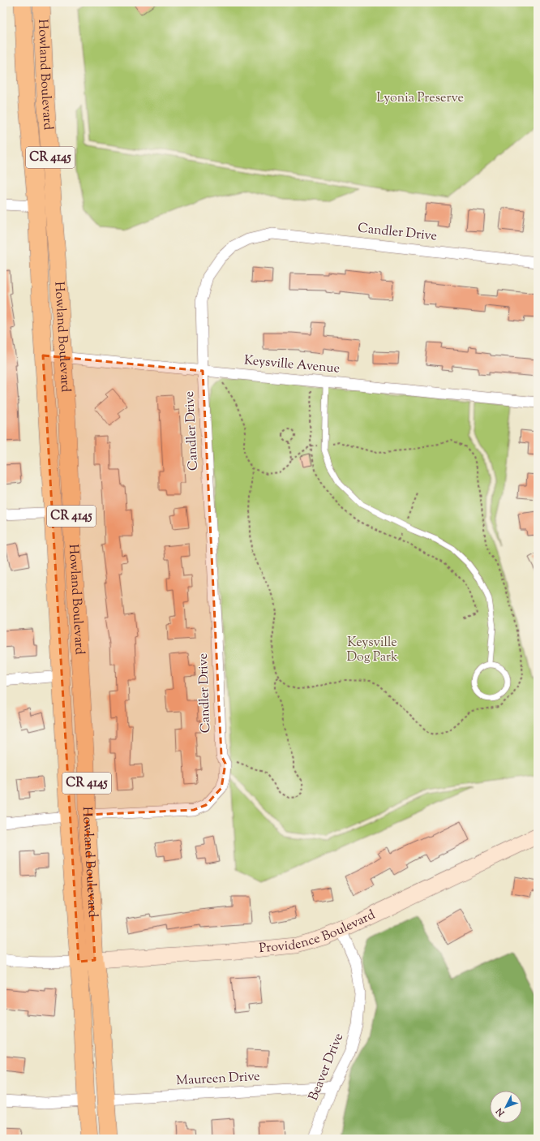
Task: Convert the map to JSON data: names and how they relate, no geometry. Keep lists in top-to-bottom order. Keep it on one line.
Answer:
{"streets":{"main road":["Howland Boulevard","CR 4145","Providence Boulevard"],"street":["Candler Drive","Keysville Avenue","Beaver Drive","Maureen Drive"]},"crossings":[["Howland Boulevard","Candler Drive"],["Howland Boulevard","Keysville Avenue"],["Howland Boulevard","Providence Boulevard"],["Howland Boulevard","Maureen Drive"],["Candler Drive","Keysville Avenue"],["Providence Boulevard","Beaver Drive"],["Beaver Drive","Maureen Drive"]],"parks":["Lyonia Preserve","Keysville Dog Park"],"north":"bottom left"}
